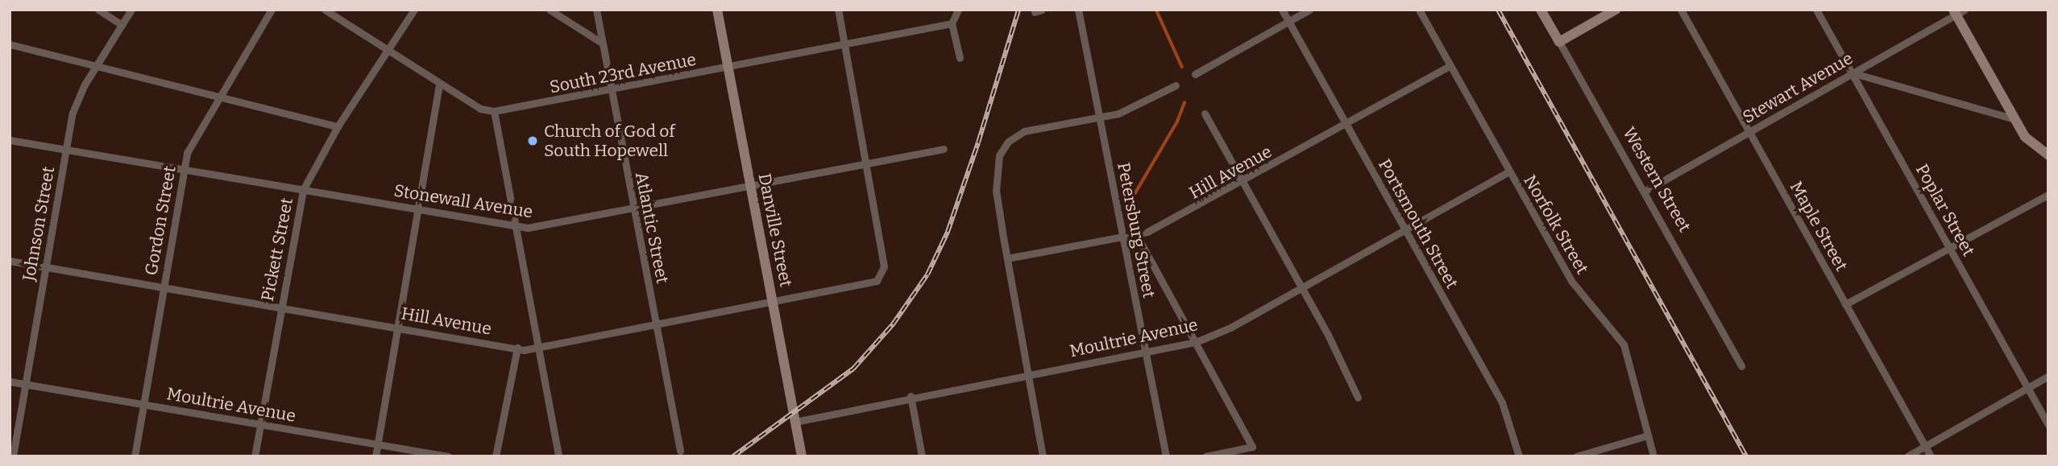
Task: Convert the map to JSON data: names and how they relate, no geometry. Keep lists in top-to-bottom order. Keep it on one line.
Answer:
{"streets":{"street":["South 23rd Avenue","Stewart Avenue","Hill Avenue","Western Street","Stonewall Avenue","Poplar Street","Gordon Street","Johnson Street","Portsmouth Street","Norfolk Street","Maple Street","Atlantic Street","Danville Street","Petersburg Street","Pickett Street","Moultrie Avenue"]},"crossings":[["South 23rd Avenue","Atlantic Street"],["South 23rd Avenue","Danville Street"],["Stewart Avenue","Western Street"],["Stewart Avenue","Poplar Street"],["Stewart Avenue","Maple Street"],["Hill Avenue","Stonewall Avenue"],["Hill Avenue","Gordon Street"],["Hill Avenue","Johnson Street"],["Hill Avenue","Portsmouth Street"],["Hill Avenue","Norfolk Street"],["Hill Avenue","Atlantic Street"],["Hill Avenue","Danville Street"],["Hill Avenue","Petersburg Street"],["Hill Avenue","Pickett Street"],["Stonewall Avenue","Gordon Street"],["Stonewall Avenue","Johnson Street"],["Stonewall Avenue","Atlantic Street"],["Stonewall Avenue","Danville Street"],["Stonewall Avenue","Pickett Street"],["Gordon Street","Moultrie Avenue"],["Johnson Street","Moultrie Avenue"],["Portsmouth Street","Moultrie Avenue"],["Norfolk Street","Moultrie Avenue"],["Danville Street","Moultrie Avenue"],["Petersburg Street","Moultrie Avenue"],["Pickett Street","Moultrie Avenue"]],"places":["Church of God of South Hopewell"]}
